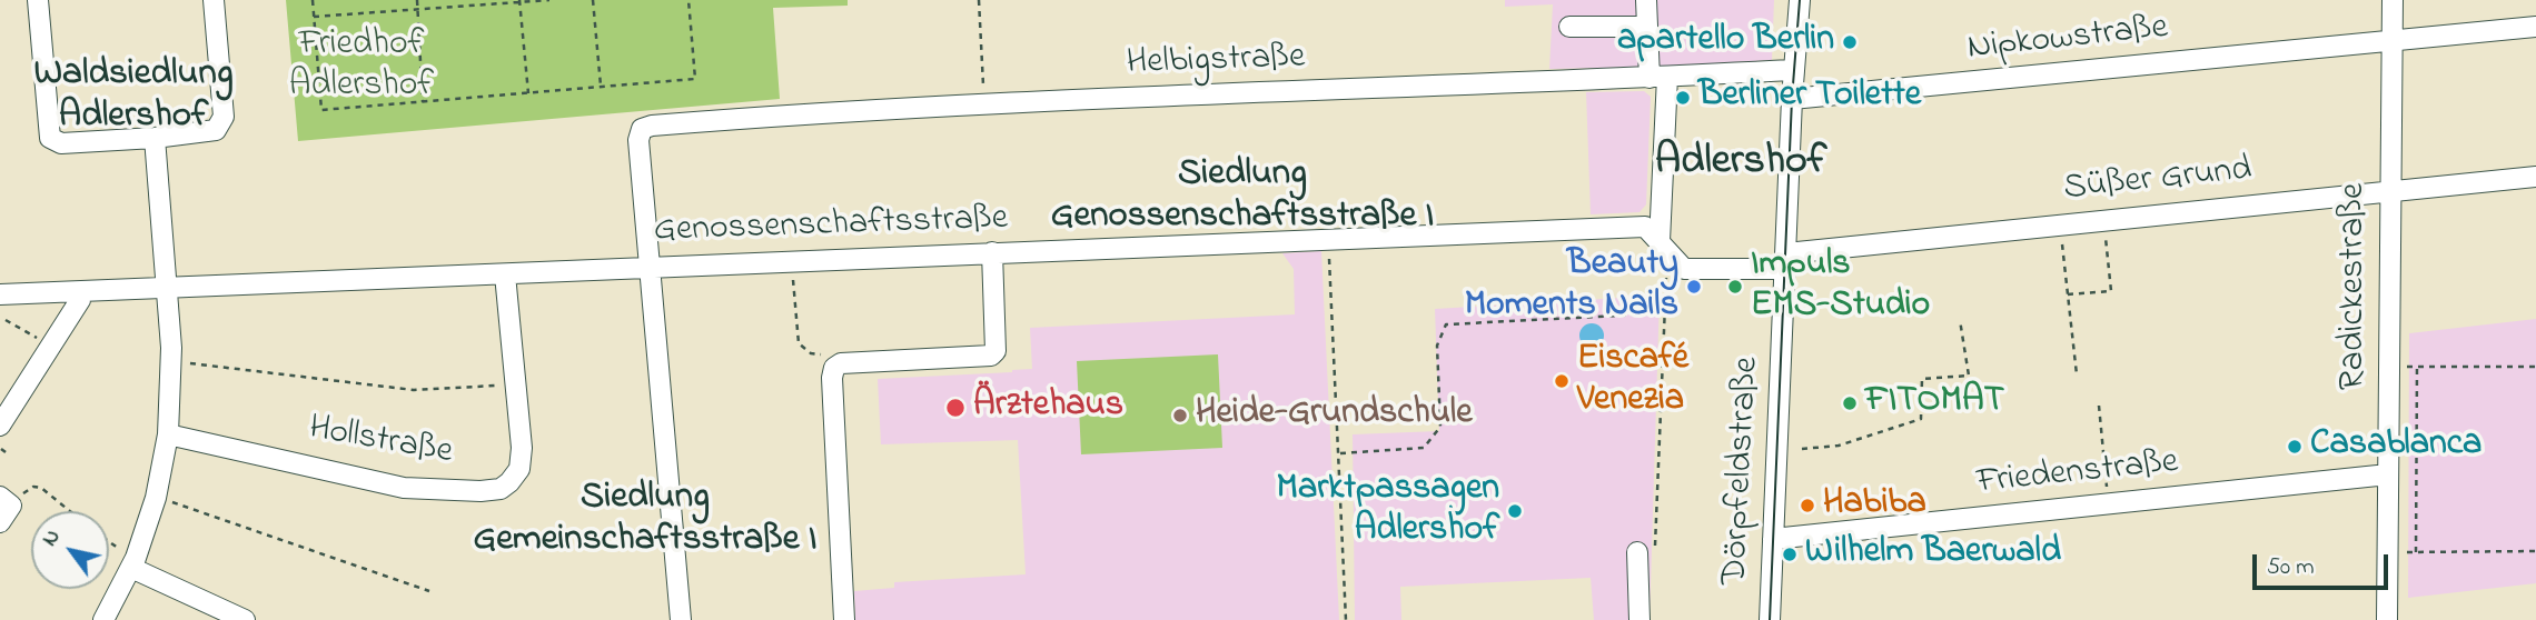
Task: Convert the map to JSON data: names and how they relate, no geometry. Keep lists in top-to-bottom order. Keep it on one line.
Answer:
{"streets":{"street":["Nipkowstraße","Helbigstraße","Süßer Grund","Genossenschaftsstraße","Radickestraße","Hollstraße","Dörpfeldstraße","Friedenstraße"]},"crossings":[["Nipkowstraße","Radickestraße"],["Nipkowstraße","Dörpfeldstraße"],["Helbigstraße","Genossenschaftsstraße"],["Helbigstraße","Dörpfeldstraße"],["Süßer Grund","Genossenschaftsstraße"],["Süßer Grund","Radickestraße"],["Süßer Grund","Dörpfeldstraße"],["Genossenschaftsstraße","Hollstraße"],["Genossenschaftsstraße","Dörpfeldstraße"],["Radickestraße","Friedenstraße"],["Dörpfeldstraße","Friedenstraße"]],"districts":["Waldsiedlung Adlershof","Adlershof","Siedlung Genossenschaftsstraße I","Siedlung Gemeinschaftsstraße I"],"parks":["Friedhof Adlershof"],"places":["apartello Berlin","Berliner Toilette","Beauty Moments Nails","Impuls EMS-Studio","Eiscafé Venezia","FITOMAT","Ärztehaus","Heide-Grundschule","Casablanca","Habiba","Marktpassagen Adlershof","Wilhelm Baerwald"],"scale_bar":"50 m","north":"top left"}
